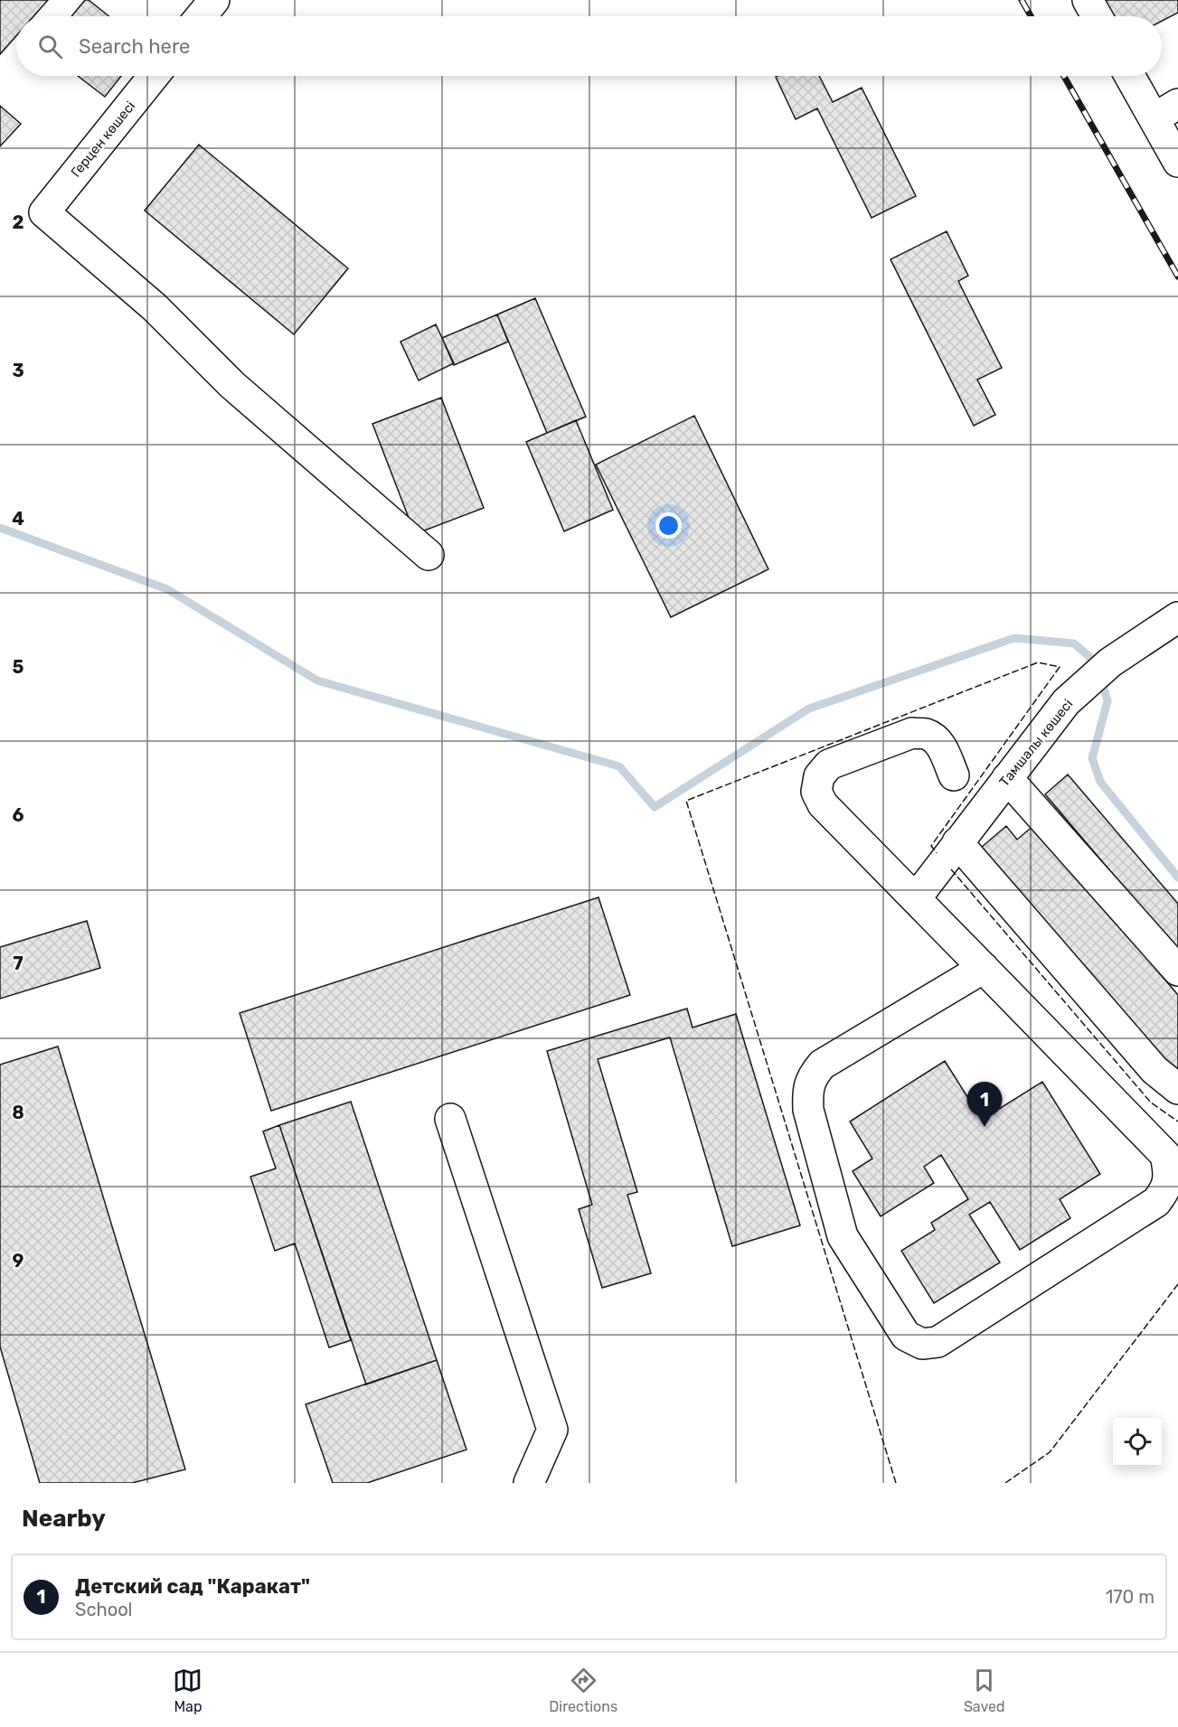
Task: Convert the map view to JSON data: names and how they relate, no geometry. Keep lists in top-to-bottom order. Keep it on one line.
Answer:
{"streets":{"street":["Герцен көшесі","Тамшалы көшесі"]},"page":{"search":"Search here","pins":"1","heading":"Nearby","list":[{"mark":"1","name":"Детский сад \"Каракат\"","note":"School","value":"170 m"}],"nav":["Map","Directions","Saved"]},"grid":{"rows":["2","3","4","5","6","7","8","9"]}}
